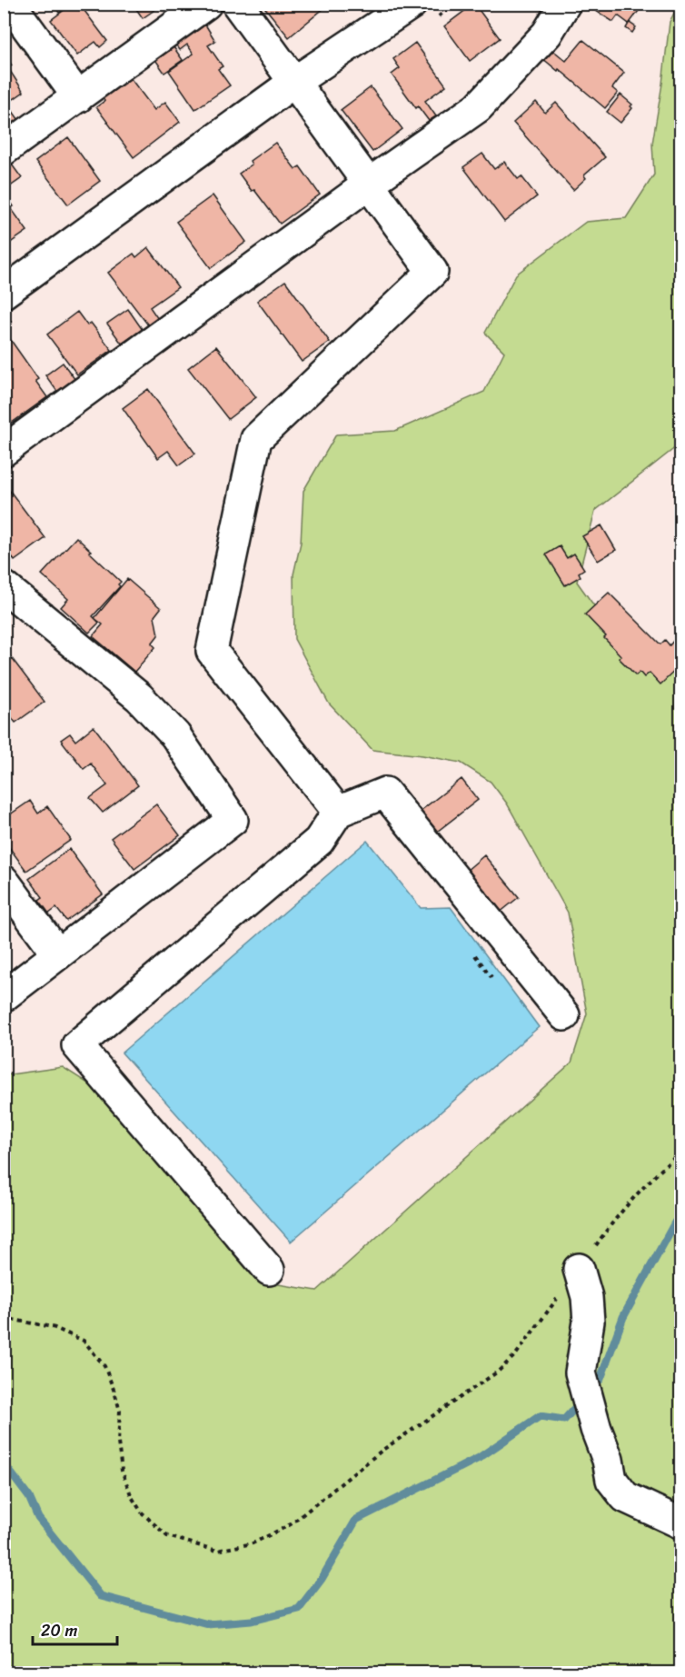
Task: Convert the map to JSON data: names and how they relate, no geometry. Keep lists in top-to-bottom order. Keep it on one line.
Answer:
{"scale_bar":"20 m"}
